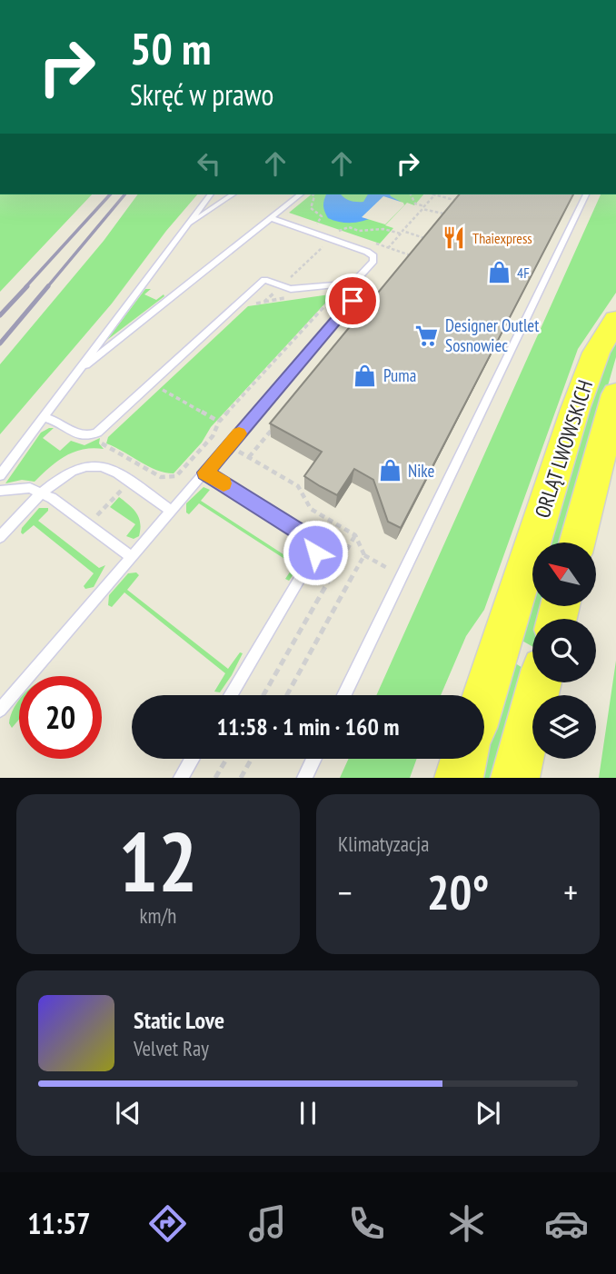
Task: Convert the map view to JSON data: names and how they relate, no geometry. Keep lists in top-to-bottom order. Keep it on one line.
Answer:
{"streets":{"main road":["ORLĄT LWOWSKICH"]},"places":{"restaurant":["Thaiexpress"],"shop":["4F","Puma","Nike"],"supermarket":["Designer Outlet Sosnowiec"]},"north":"top left","page":{"turn":["50 m","Skręć w prawo"],"limit":"20","trip":"11:58 · 1 min · 160 m","tile":[["12","km/h"],"Klimatyzacja"],"heat":["−","20°","+"],"song":["Static Love","Velvet Ray"],"tabs":"11:57"}}
